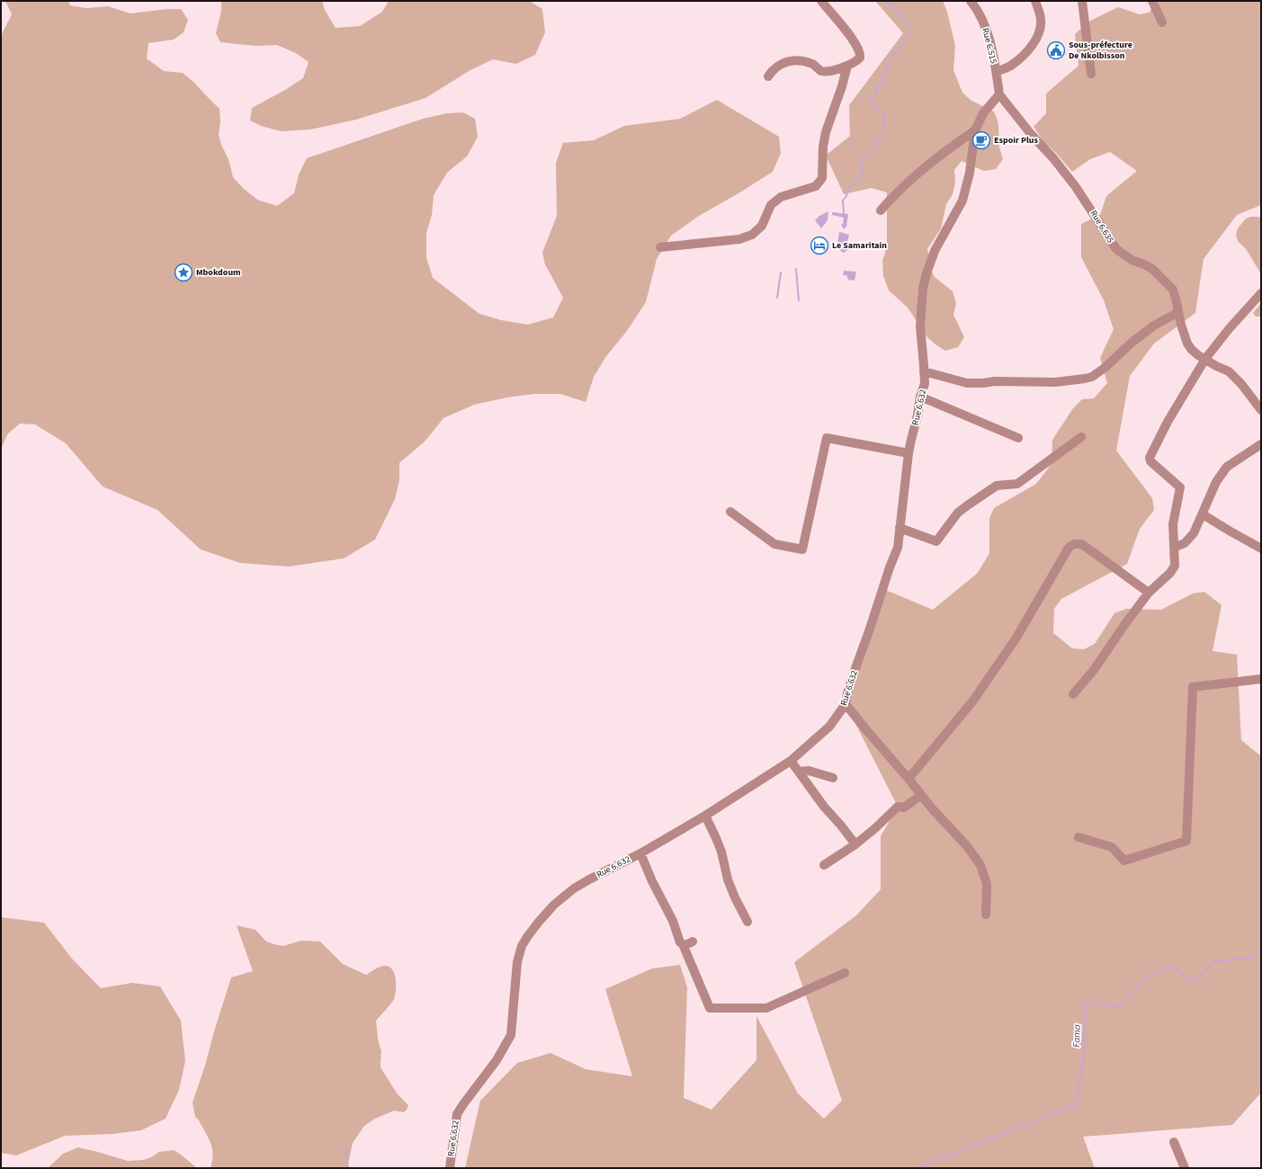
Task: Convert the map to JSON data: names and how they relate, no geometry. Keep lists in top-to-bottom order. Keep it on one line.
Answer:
{"streets":{"street":["Rue 6.515","Rue 6.635","Rue 6.632"]},"crossings":[["Rue 6.515","Rue 6.635"],["Rue 6.515","Rue 6.632"],["Rue 6.635","Rue 6.632"]],"water":["Fama"],"places":{"public building":["Sous-préfecture De Nkolbisson"],"cafe":["Espoir Plus"],"hotel":["Le Samaritain"],"place":["Mbokdoum"]}}
